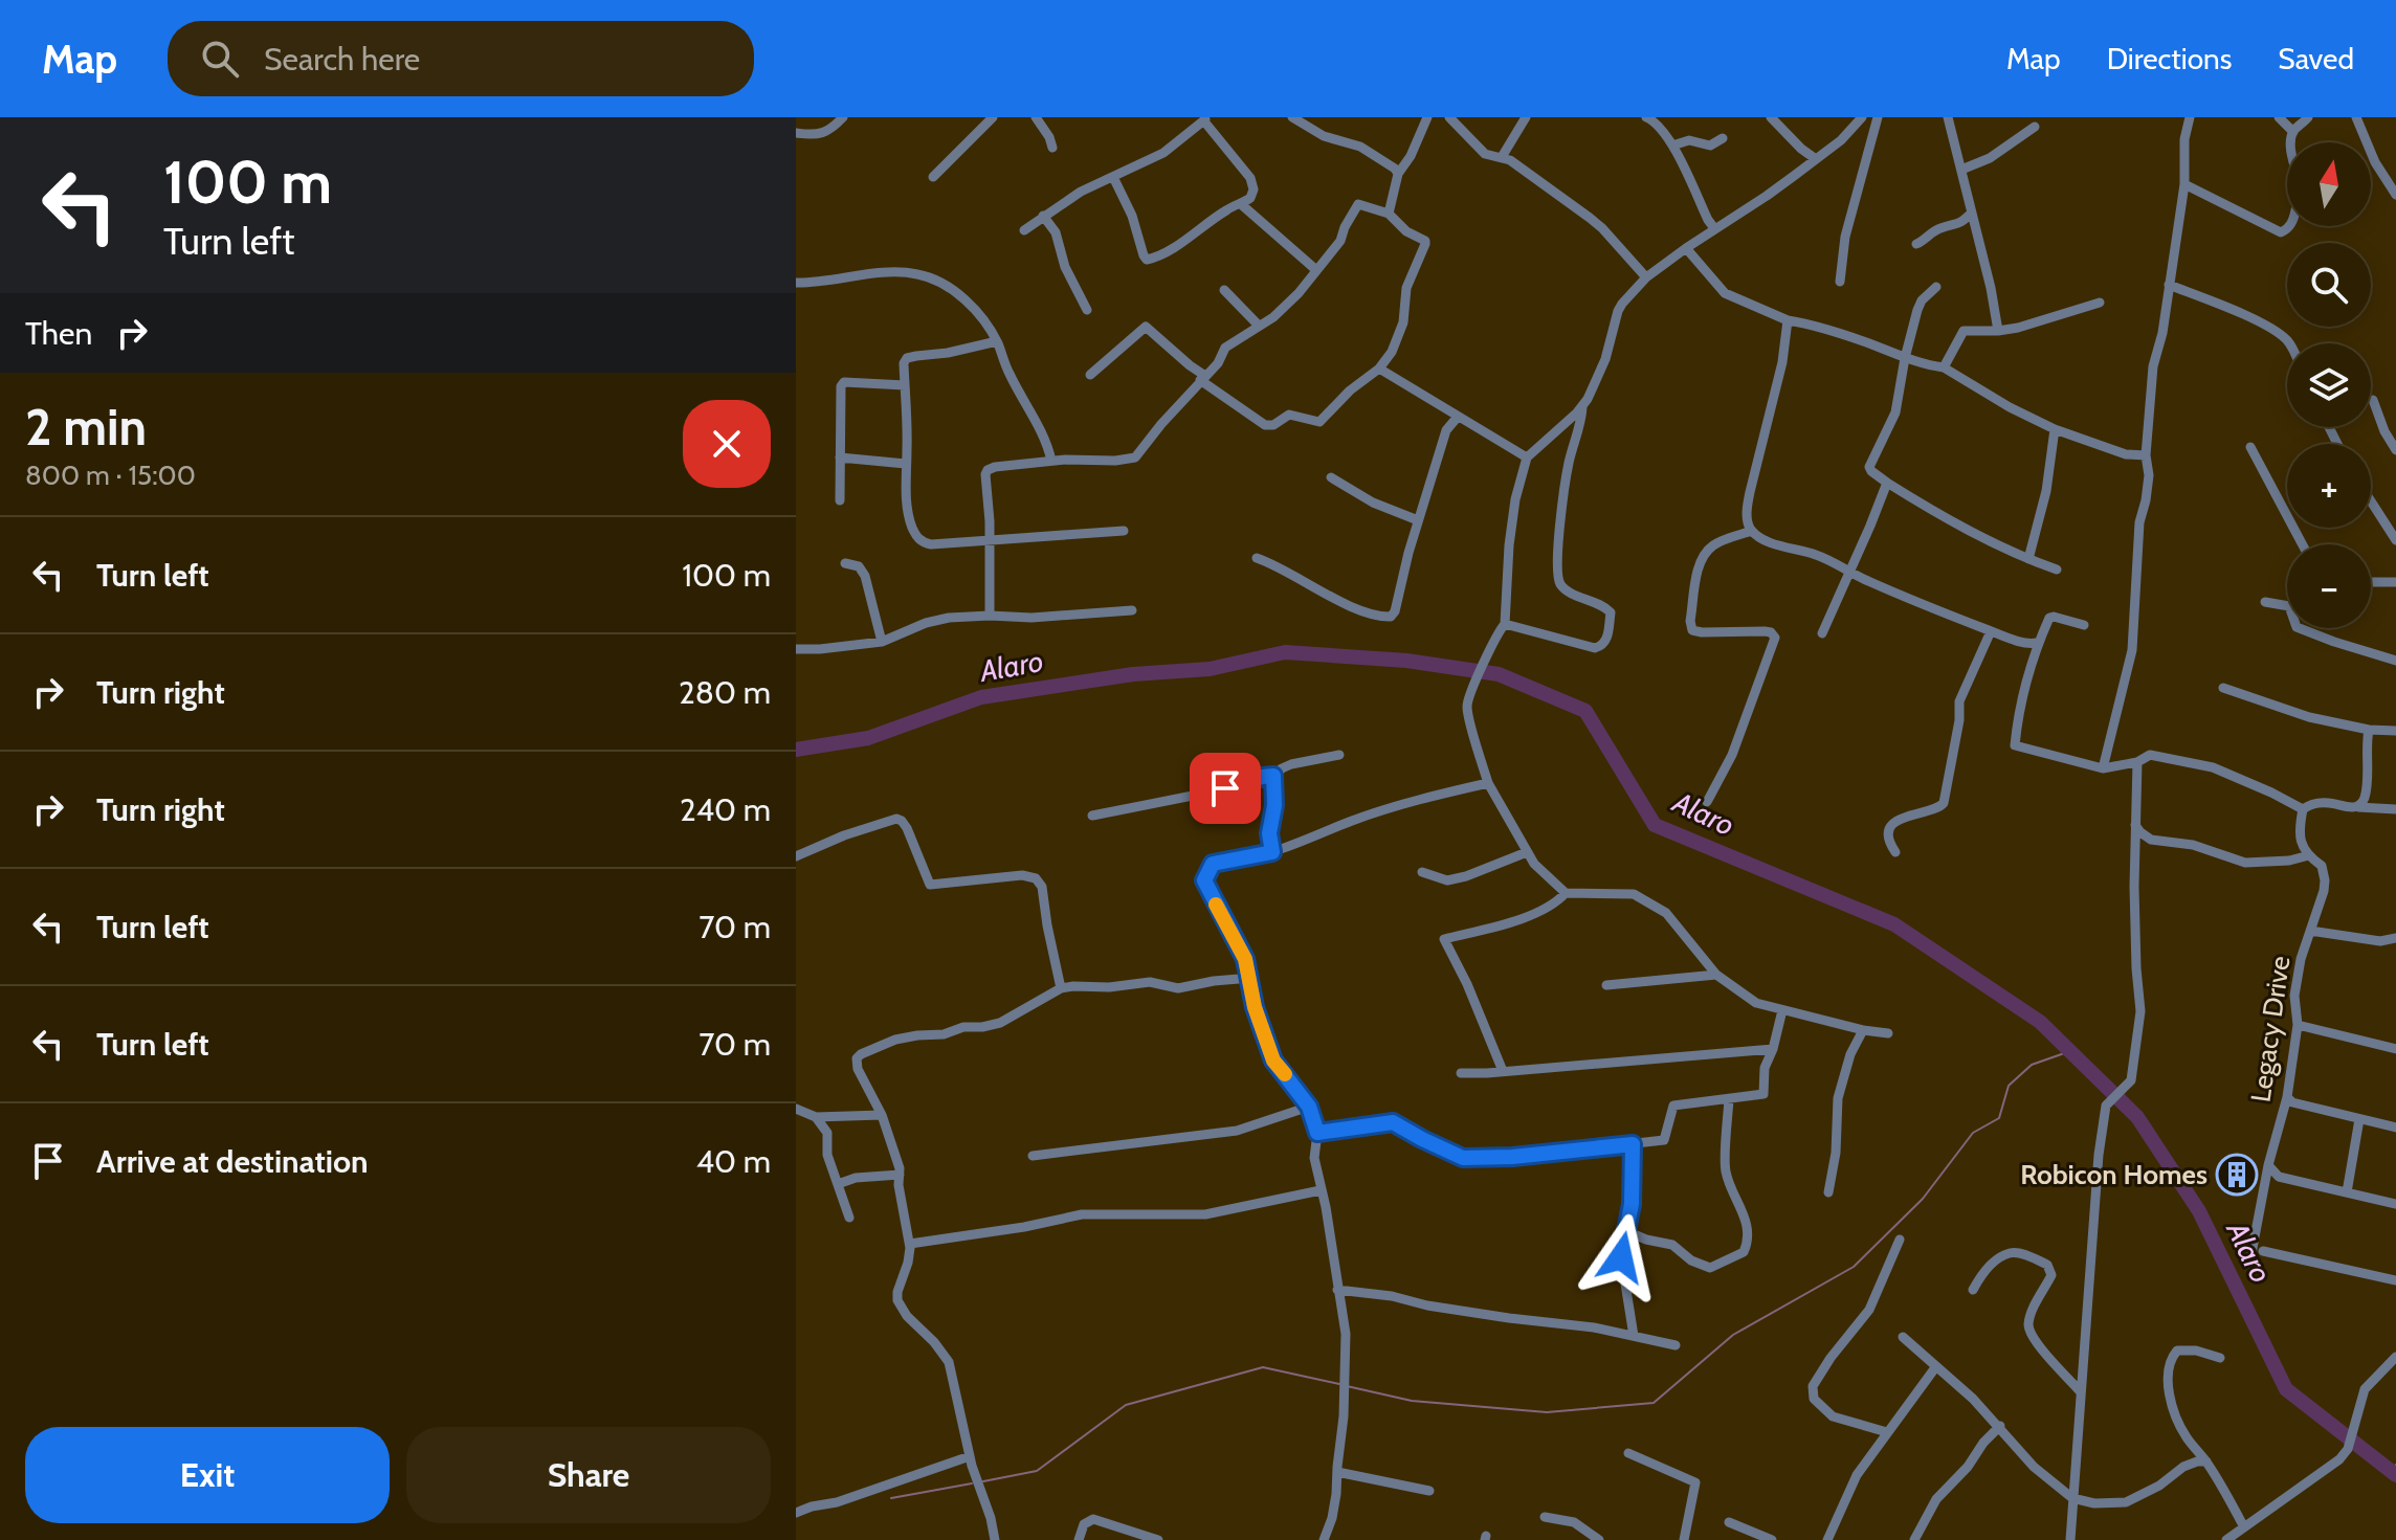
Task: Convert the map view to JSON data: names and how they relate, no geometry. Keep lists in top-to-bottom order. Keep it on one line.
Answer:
{"streets":{"street":["Legacy Drive"]},"water":["Alaro"],"places":{"building":["Robicon Homes"]},"north":"top","page":{"header":"Map","search":"Search here","nav":["Map","Directions","Saved"],"turn":["100 m","Turn left"],"map_buttons":["+","−"],"then":"Then","heading":["2 min","800 m · 15:00"],"list":[{"name":"Turn left","value":"100 m"},{"name":"Turn right","value":"280 m"},{"name":"Turn right","value":"240 m"},{"name":"Turn left","value":"70 m"},{"name":"Turn left","value":"70 m"},{"name":"Arrive at destination","value":"40 m"}],"buttons":["Exit","Share"]}}
